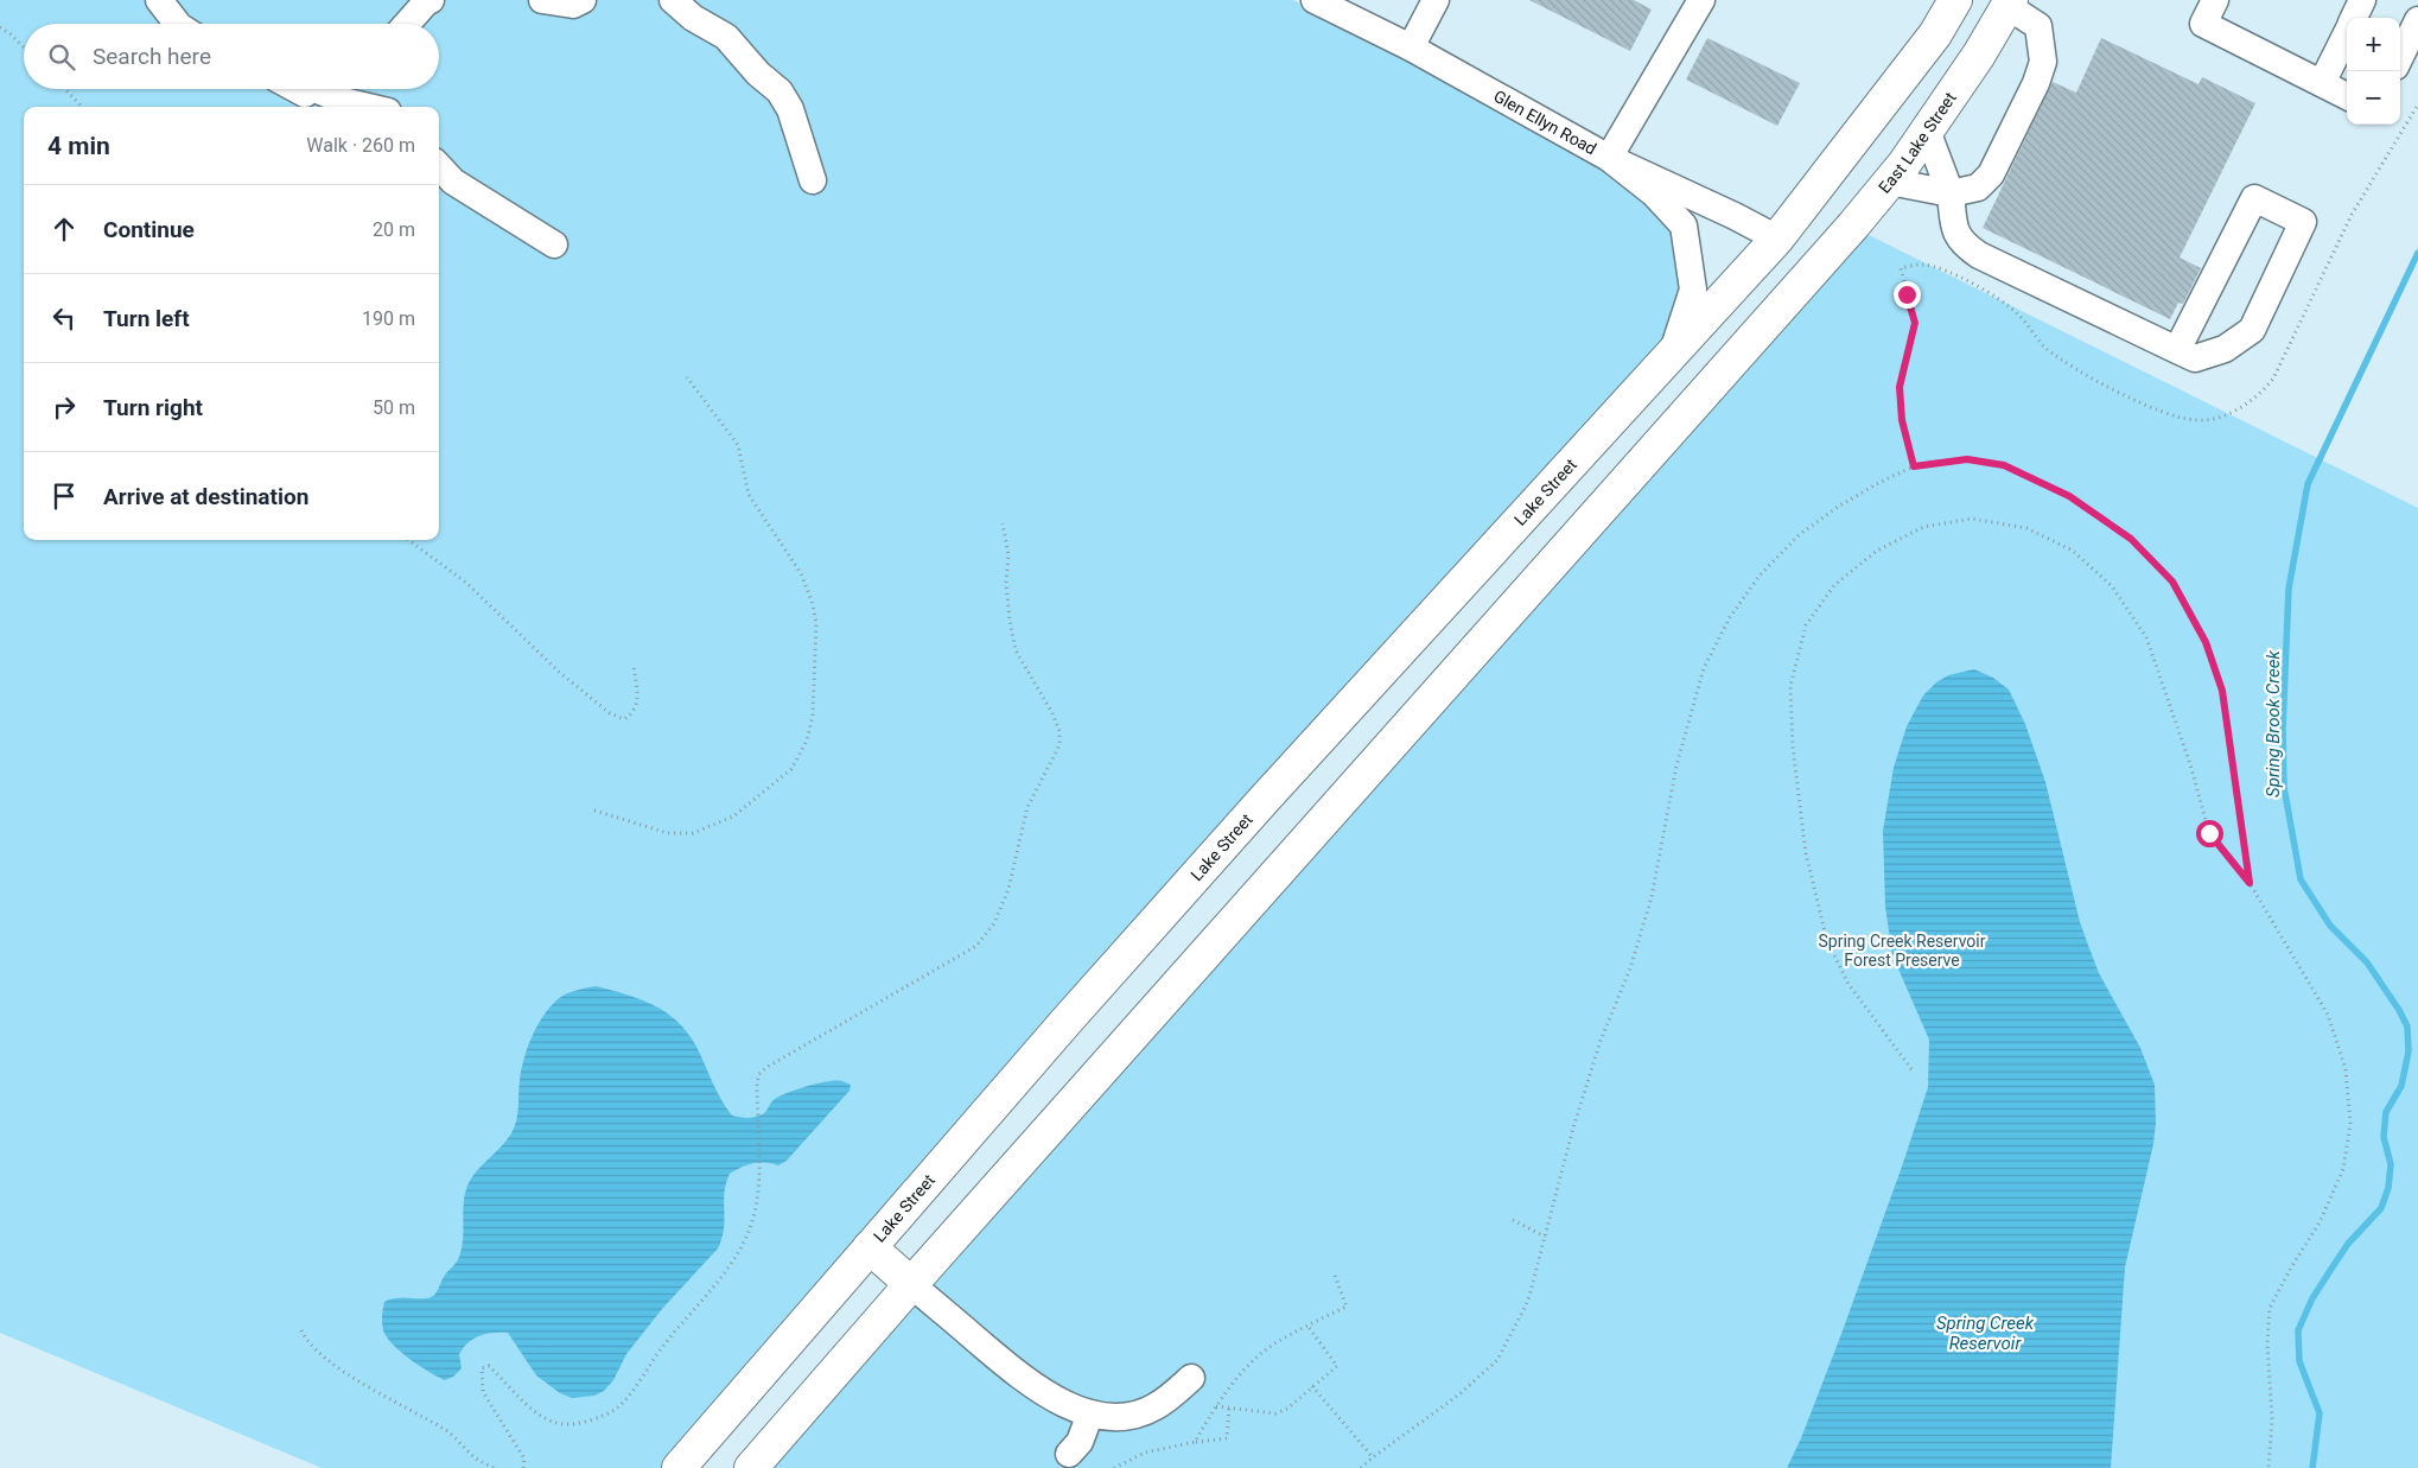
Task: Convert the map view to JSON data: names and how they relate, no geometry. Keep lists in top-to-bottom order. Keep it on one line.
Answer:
{"streets":{"main road":["East Lake Street","Lake Street"],"street":["Glen Ellyn Road"]},"crossings":[["Glen Ellyn Road","Lake Street"]],"water":["Spring Brook Creek","Spring Creek Reservoir"],"parks":["Spring Creek Reservoir Forest Preserve"],"page":{"map_buttons":["+","−"],"search":"Search here","heading":["4 min","Walk · 260 m"],"list":[["Continue","20 m"],["Turn left","190 m"],["Turn right","50 m"],"Arrive at destination"]}}
